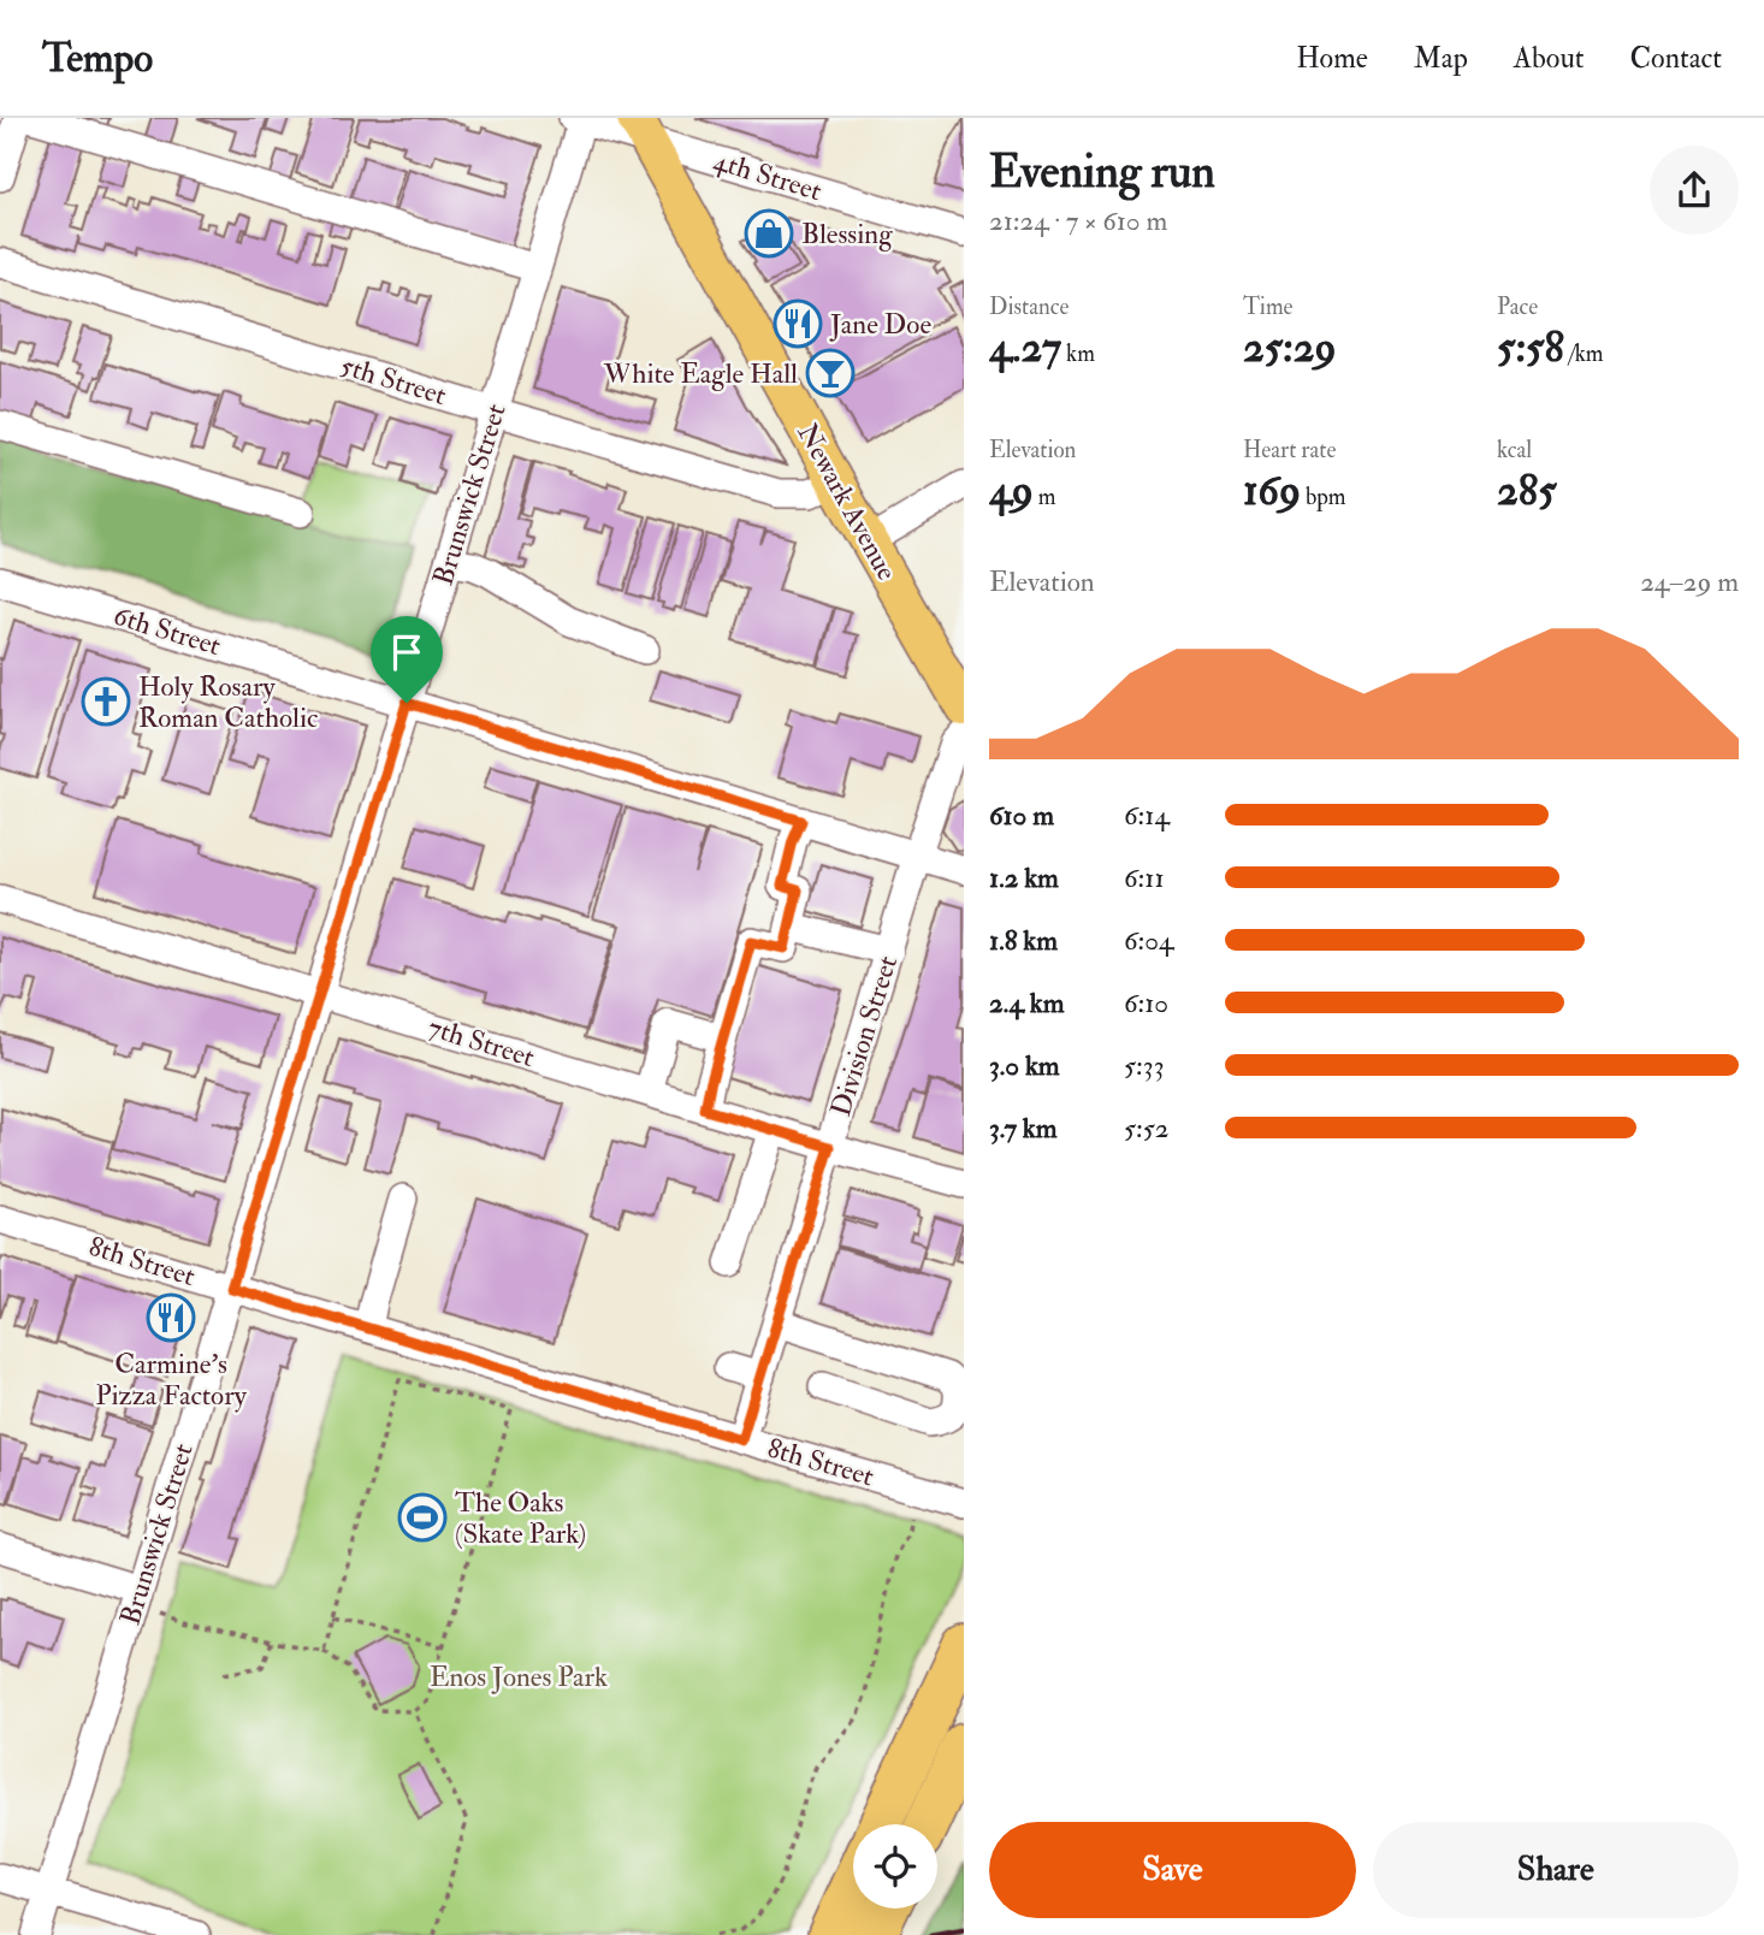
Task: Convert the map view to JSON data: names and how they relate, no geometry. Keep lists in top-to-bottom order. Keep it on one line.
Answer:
{"streets":{"main road":["Newark Avenue"],"street":["4th Street","5th Street","Brunswick Street","6th Street","Division Street","7th Street","8th Street"]},"crossings":[["4th Street","Brunswick Street"],["4th Street","Newark Avenue"],["5th Street","Brunswick Street"],["5th Street","Newark Avenue"],["Brunswick Street","6th Street"],["Brunswick Street","7th Street"],["Brunswick Street","8th Street"],["6th Street","Division Street"],["Division Street","7th Street"],["Division Street","8th Street"]],"parks":["Enos Jones Park"],"places":{"shop":["Blessing"],"restaurant":["Jane Doe","Carmine's Pizza Factory"],"bar":["White Eagle Hall"],"church":["Holy Rosary Roman Catholic"],"sports":["The Oaks (Skate Park)"]},"page":{"header":"Tempo","nav":["Home","Map","About","Contact"],"heading":["Evening run","21:24 · 7 × 610 m"],"stats":[["Distance","4.27 km"],["Time","25:29"],["Pace","5:58 /km"],["Elevation","49 m"],["Heart rate","169 bpm"],["kcal","285"]],"chart":["Elevation","24–29 m"],"list":[{"name":"610 m","note":"6:14"},{"name":"1.2 km","note":"6:11"},{"name":"1.8 km","note":"6:04"},{"name":"2.4 km","note":"6:10"},{"name":"3.0 km","note":"5:33"},{"name":"3.7 km","note":"5:52"}],"buttons":["Save","Share"]}}
